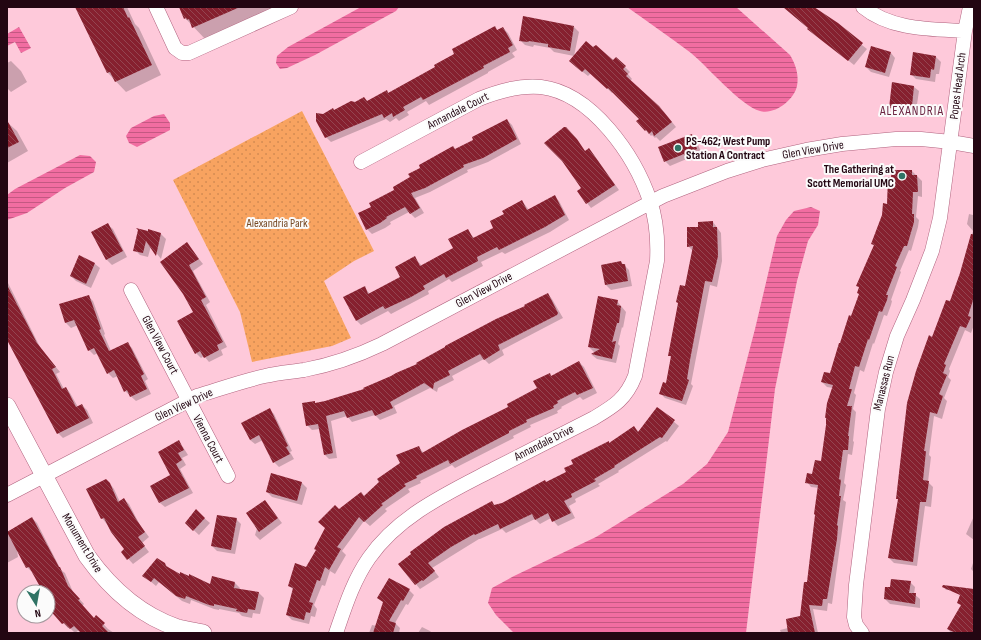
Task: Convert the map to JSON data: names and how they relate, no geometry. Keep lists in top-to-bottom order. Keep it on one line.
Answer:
{"streets":{"street":["Popes Head Arch","Annandale Court","Glen View Drive","Glen View Court","Manassas Run","Vienna Court","Annandale Drive","Monument Drive"]},"crossings":[["Popes Head Arch","Glen View Drive"],["Popes Head Arch","Manassas Run"],["Annandale Court","Glen View Drive"],["Annandale Court","Annandale Drive"],["Glen View Drive","Glen View Court"],["Glen View Drive","Manassas Run"],["Glen View Drive","Vienna Court"],["Glen View Drive","Annandale Drive"],["Glen View Drive","Monument Drive"],["Glen View Court","Vienna Court"]],"districts":["ALEXANDRIA"],"parks":["Alexandria Park"],"places":["PS-462; West Pump Station A Contract","The Gathering at Scott Memorial UMC"],"north":"bottom"}
